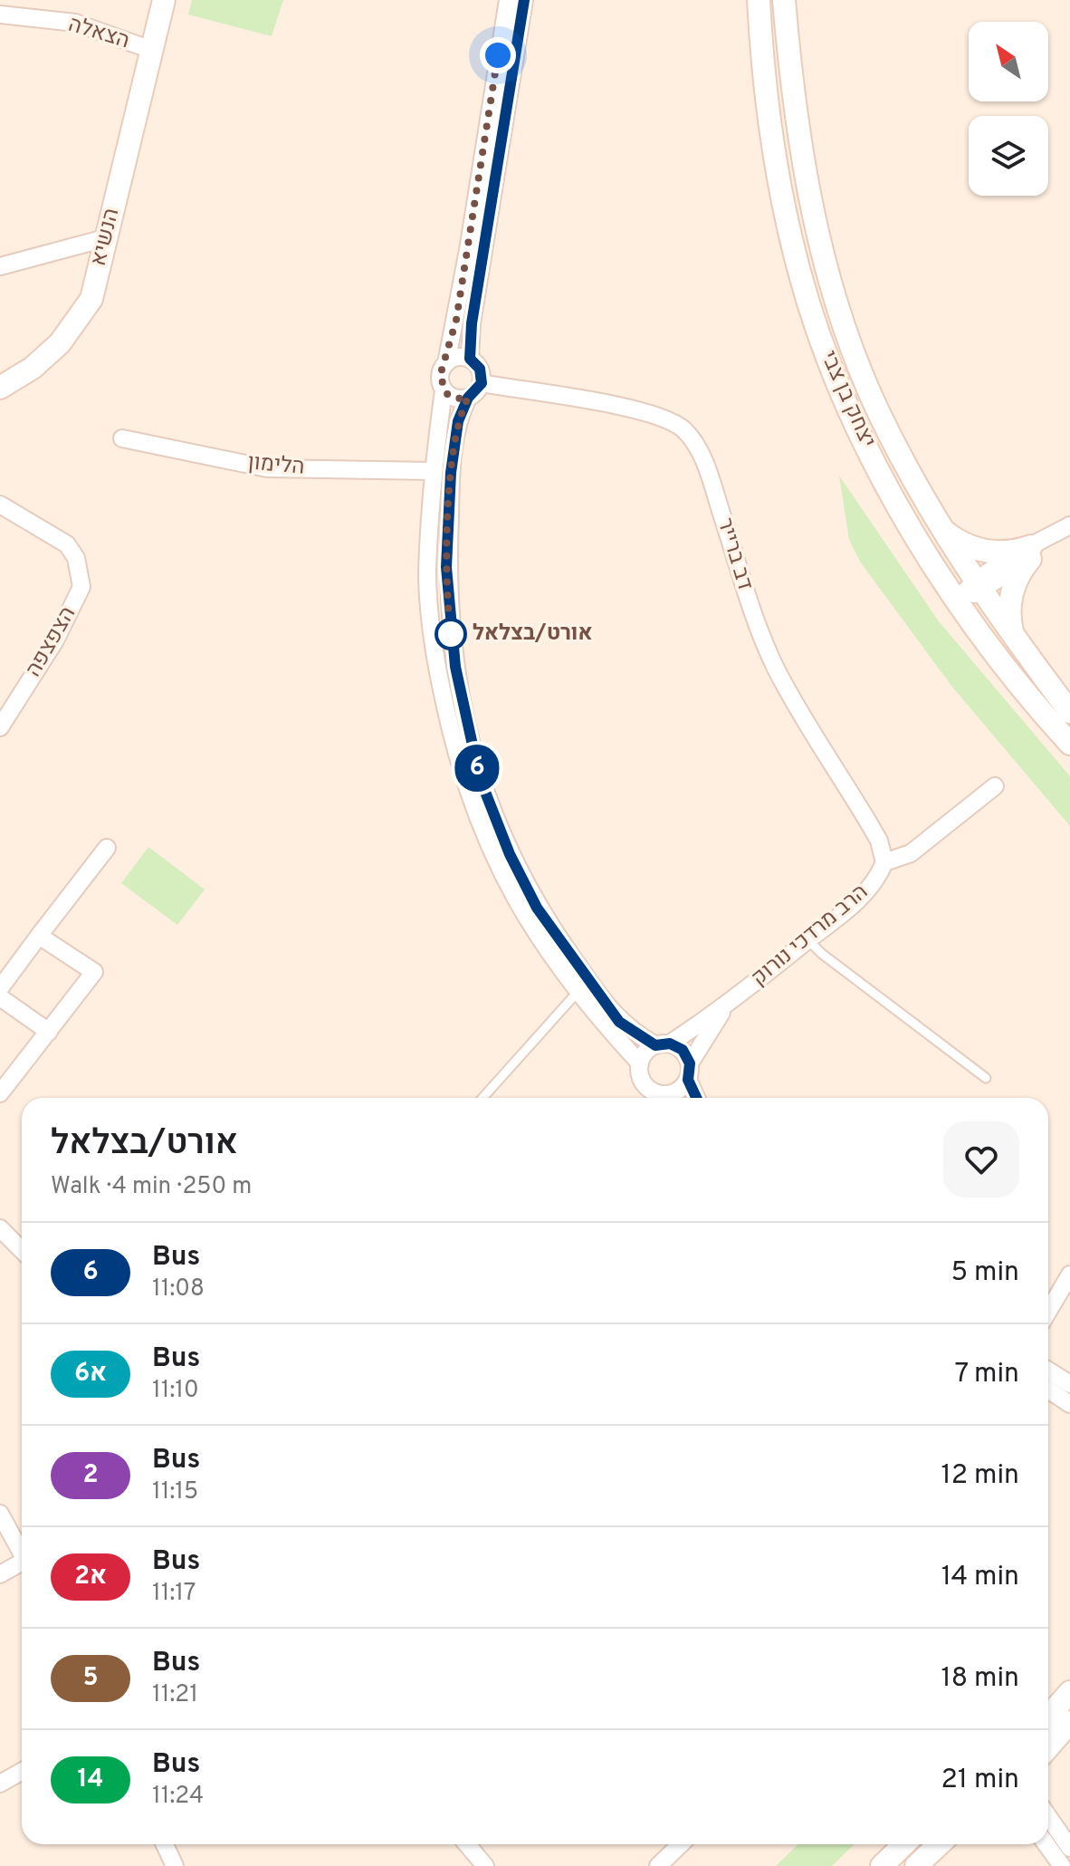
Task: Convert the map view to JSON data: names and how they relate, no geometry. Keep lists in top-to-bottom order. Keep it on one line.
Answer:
{"streets":{"street":["הצאלה","הנשיא","יצחק בן צבי","הלימון","דב ברייר","הצפצפה","הרב מרדכי נורוק"]},"crossings":[["הצאלה","הנשיא"],["דב ברייר","הרב מרדכי נורוק"]],"places":["אורט/בצלאל"],"lines":["bus line 6"],"north":"top left","page":{"on_map":"6","heading":["אורט/בצלאל","Walk · 4 min · 250 m"],"list":[{"mark":"6","name":"Bus","note":"11:08","value":"5 min"},{"mark":"6א","name":"Bus","note":"11:10","value":"7 min"},{"mark":"2","name":"Bus","note":"11:15","value":"12 min"},{"mark":"2א","name":"Bus","note":"11:17","value":"14 min"},{"mark":"5","name":"Bus","note":"11:21","value":"18 min"},{"mark":"14","name":"Bus","note":"11:24","value":"21 min"}]}}
